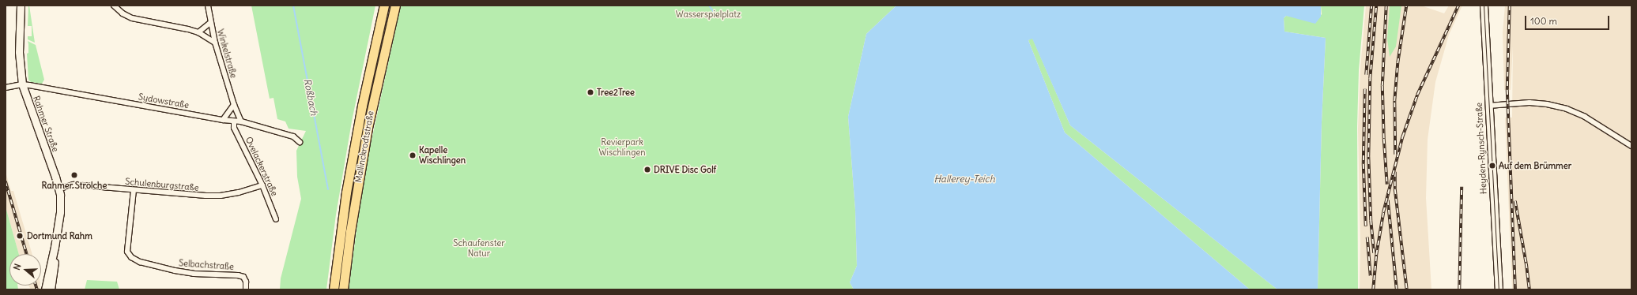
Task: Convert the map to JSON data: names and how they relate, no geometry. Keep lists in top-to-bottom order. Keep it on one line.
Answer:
{"streets":{"highway":["Mallinckrodtstraße"],"main road":["Rahmer Straße","Heyden-Rynsch-Straße"],"street":["Winkelstraße","Sydowstraße","Ovelackerstraße","Schulenburgstraße","Selbachstraße"]},"crossings":[["Winkelstraße","Sydowstraße"],["Sydowstraße","Rahmer Straße"],["Sydowstraße","Ovelackerstraße"],["Rahmer Straße","Schulenburgstraße"],["Ovelackerstraße","Schulenburgstraße"],["Schulenburgstraße","Selbachstraße"]],"water":["Roßbach","Hallerey-Teich"],"parks":["Wasserspielplatz","Revierpark Wischlingen","Schaufenster Natur"],"places":["Tree2Tree","Kapelle Wischlingen","Auf dem Brümmer","DRIVE Disc Golf","Rahmer Strolche","Dortmund Rahm"],"scale_bar":"100 m","north":"left"}
